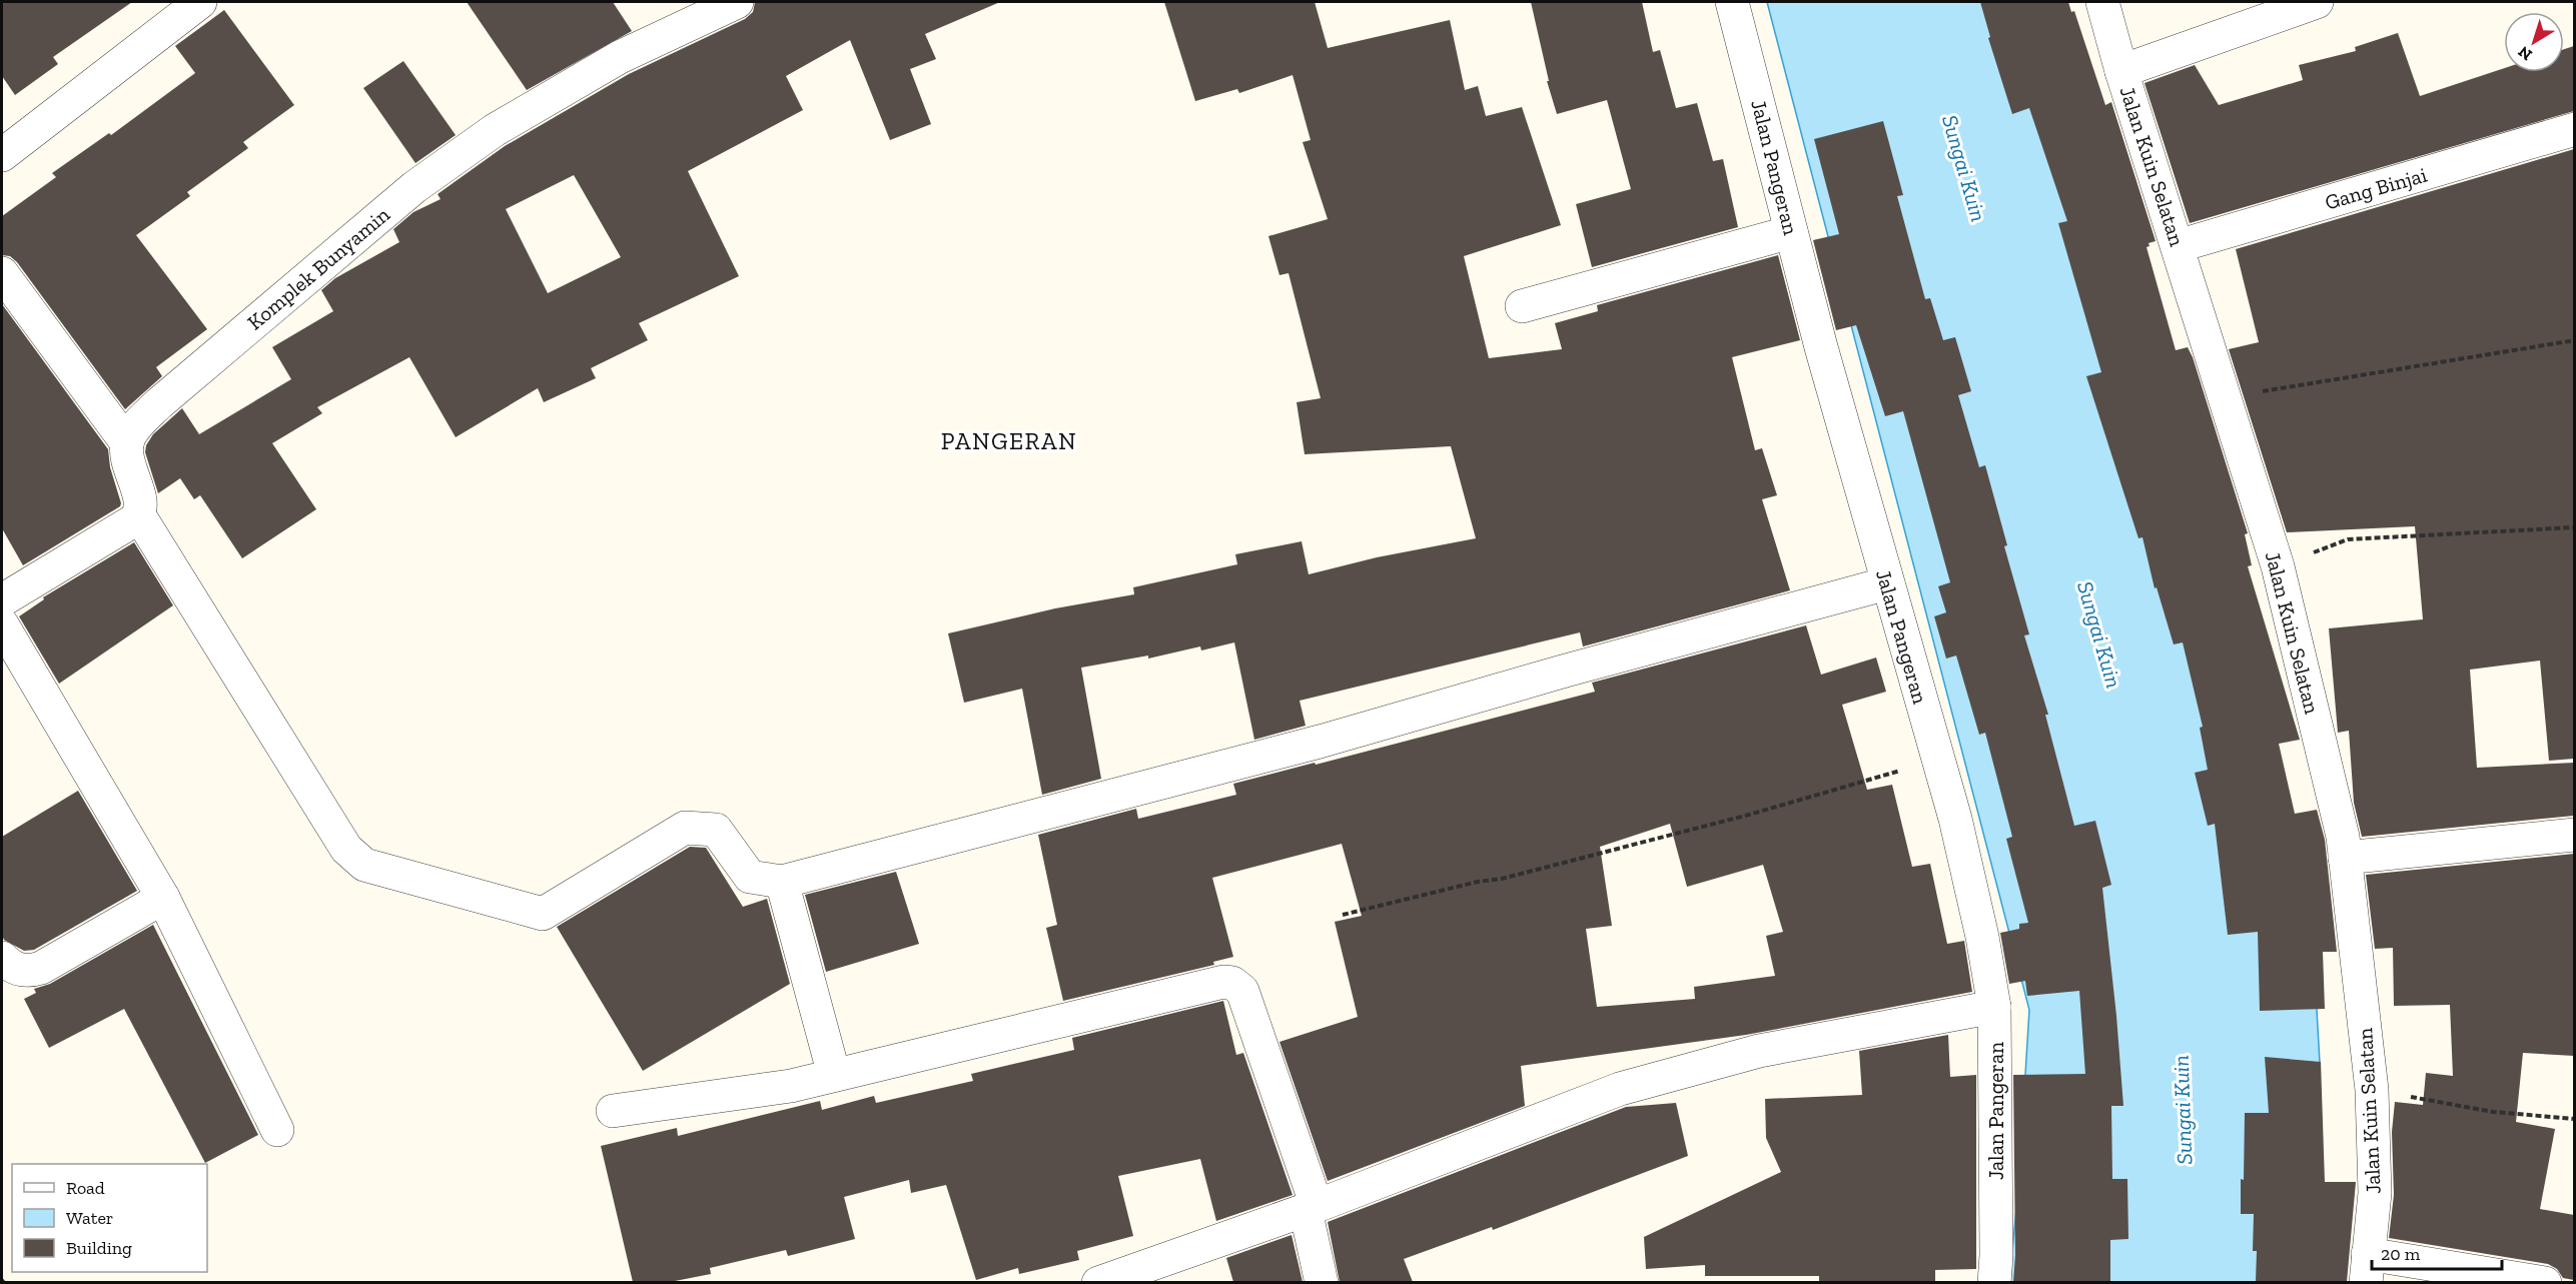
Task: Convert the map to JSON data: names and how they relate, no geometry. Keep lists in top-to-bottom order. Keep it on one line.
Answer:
{"streets":{"street":["Jalan Kuin Selatan","Jalan Pangeran","Gang Binjai","Komplek Bunyamin"]},"crossings":[["Jalan Kuin Selatan","Gang Binjai"]],"districts":["PANGERAN"],"water":["Sungai Kuin"],"legend":["Road","Water","Building"],"scale_bar":"20 m","north":"bottom left"}
